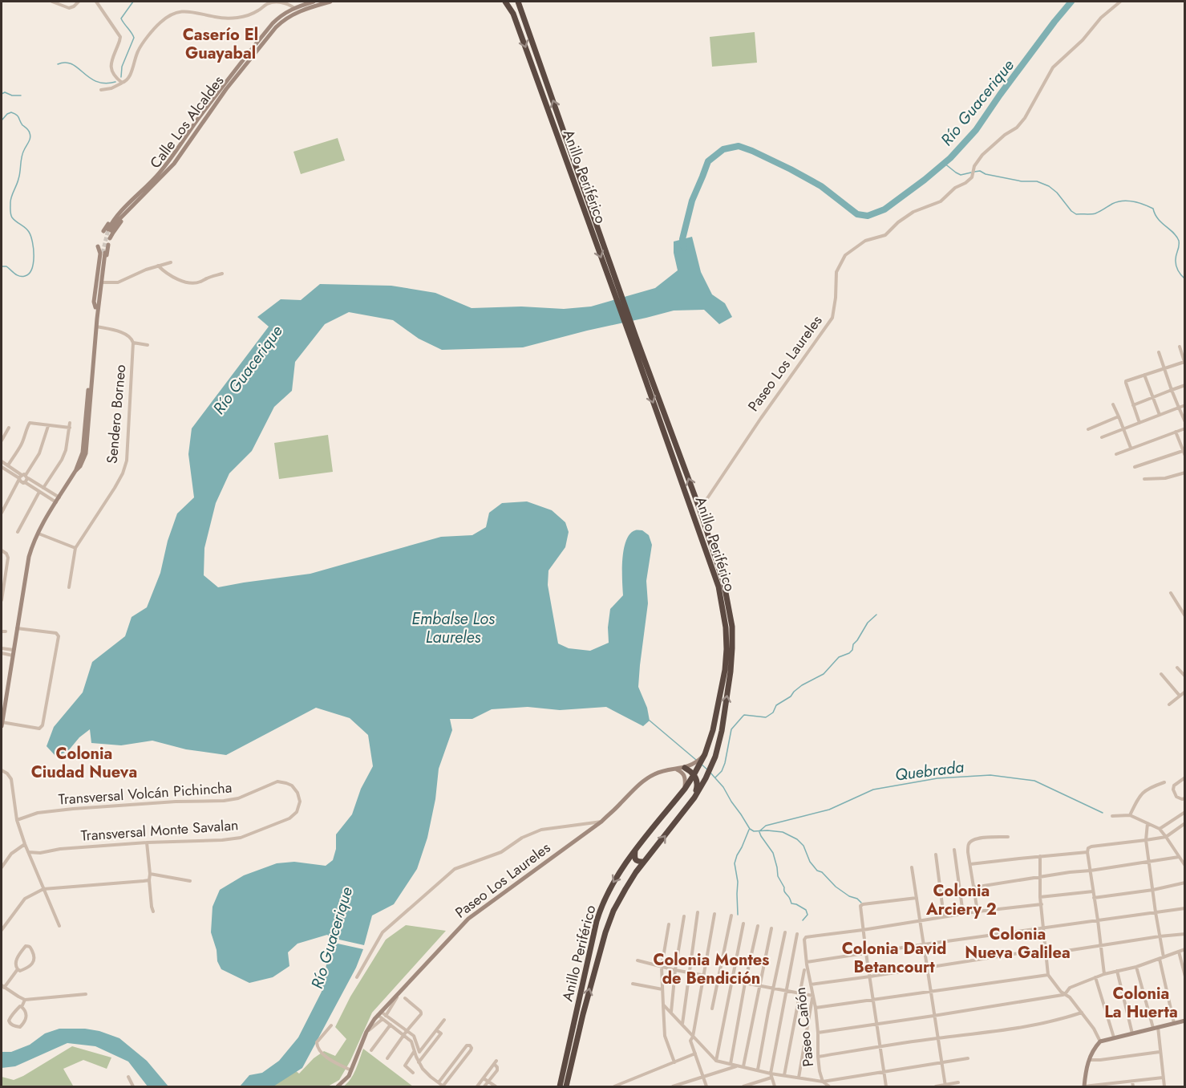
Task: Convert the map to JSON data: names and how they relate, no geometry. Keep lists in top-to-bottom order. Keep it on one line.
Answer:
{"streets":{"highway":["Anillo Periférico"],"main road":["Calle Los Alcaldes","Paseo Los Laureles"],"street":["Sendero Borneo","Transversal Volcán Pichincha","Transversal Monte Savalan","Paseo Cañón"]},"crossings":[["Anillo Periférico","Paseo Los Laureles"],["Transversal Volcán Pichincha","Transversal Monte Savalan"]],"districts":["Caserío El Guayabal","Colonia Ciudad Nueva","Colonia Arciery 2","Colonia Nueva Galilea","Colonia David Betancourt","Colonia Montes de Bendición","Colonia La Huerta"],"water":["Río Guacerique","Embalse Los Laureles","Quebrada"]}
